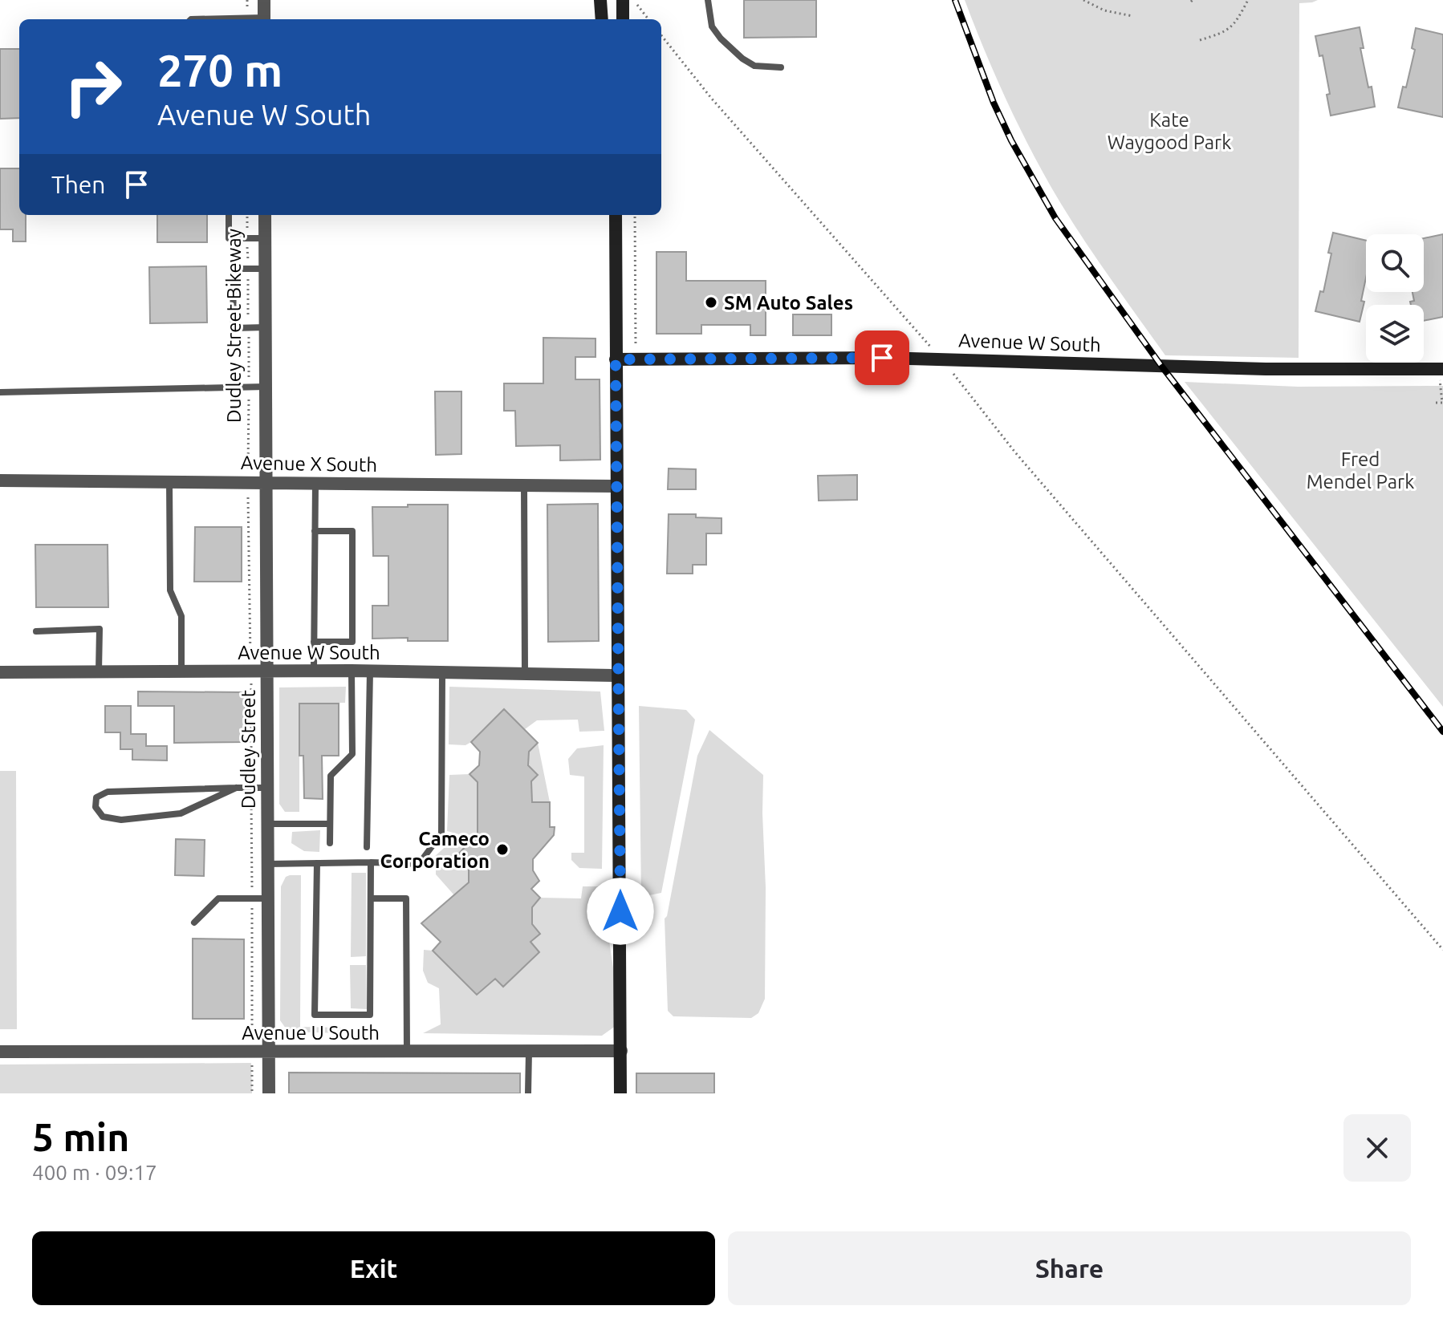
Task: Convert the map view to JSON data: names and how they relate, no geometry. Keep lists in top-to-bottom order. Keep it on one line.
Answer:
{"streets":{"main road":["Avenue W South"],"street":["Avenue X South","Dudley Street","Avenue U South"],"path":["Dudley Street Bikeway"]},"crossings":[["Dudley Street Bikeway","Avenue W South"],["Dudley Street Bikeway","Avenue X South"],["Dudley Street Bikeway","Avenue U South"],["Avenue W South","Dudley Street"],["Avenue X South","Dudley Street"],["Dudley Street","Avenue U South"]],"parks":["Kate Waygood Park","Fred Mendel Park"],"places":["SM Auto Sales","Cameco Corporation"],"page":{"turn":["270 m","Avenue W South"],"then":"Then","heading":["5 min","400 m · 09:17"],"buttons":["Exit","Share"]}}
